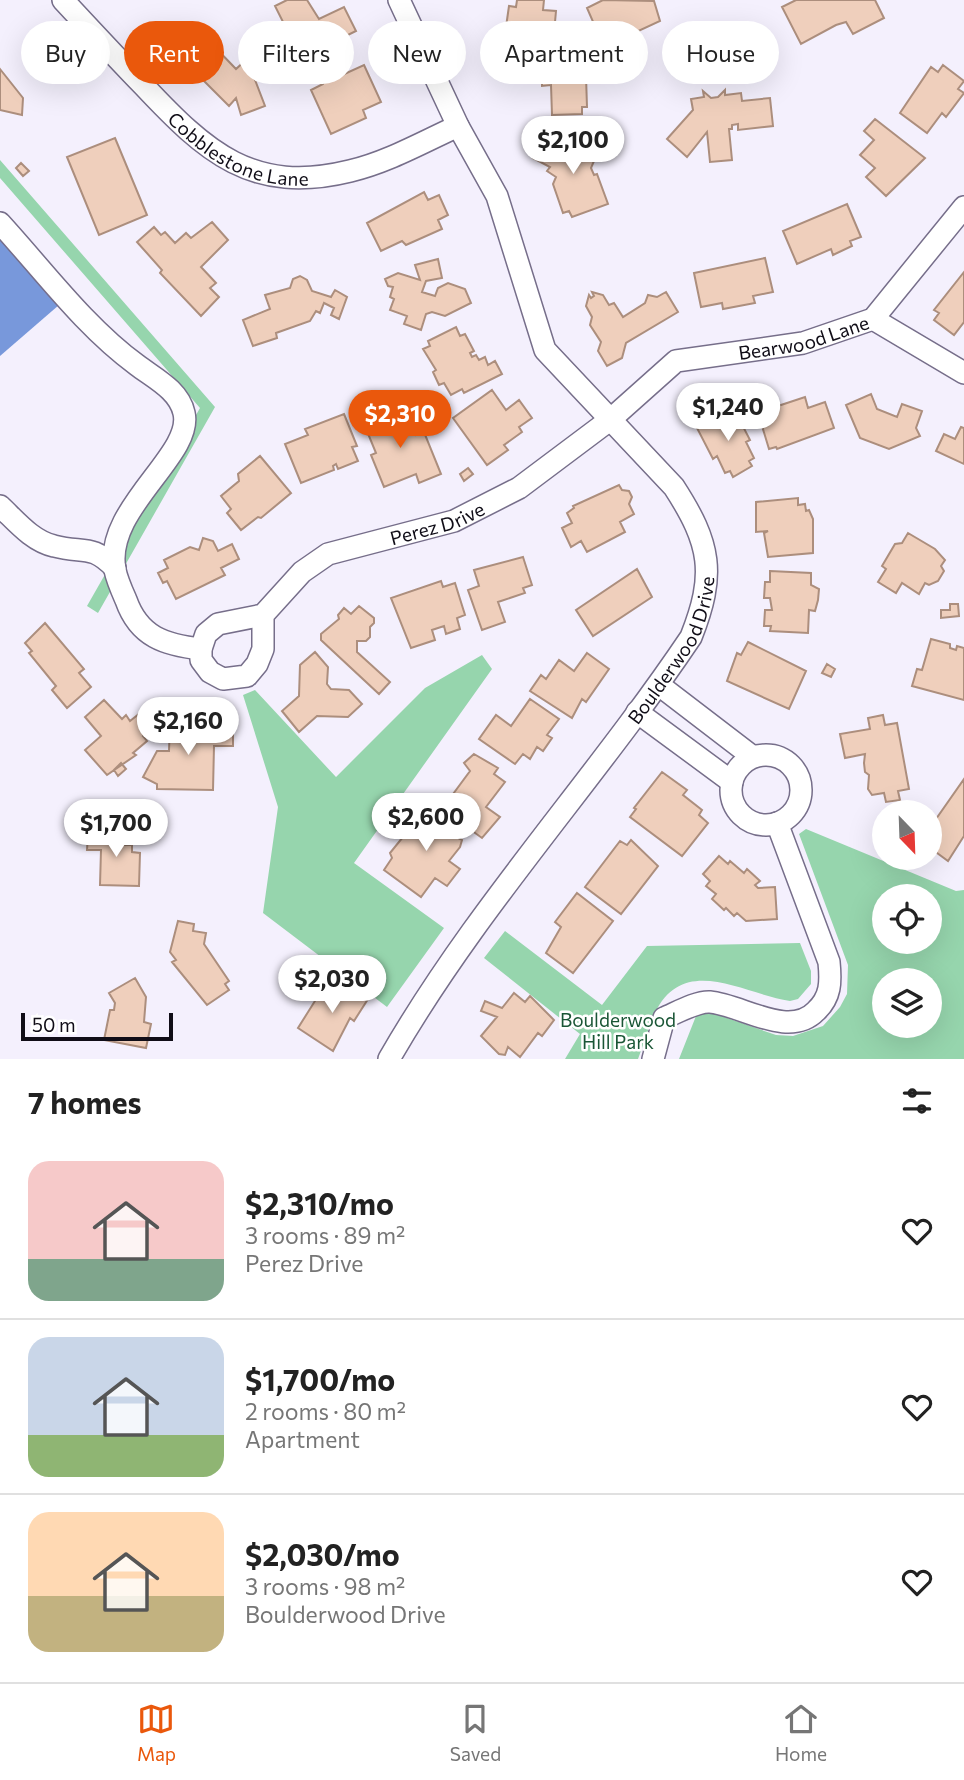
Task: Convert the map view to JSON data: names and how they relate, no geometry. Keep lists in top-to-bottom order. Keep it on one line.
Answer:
{"streets":{"street":["Cobblestone Lane","Bearwood Lane","Perez Drive","Boulderwood Drive"]},"crossings":[["Cobblestone Lane","Boulderwood Drive"],["Bearwood Lane","Perez Drive"],["Bearwood Lane","Boulderwood Drive"],["Perez Drive","Boulderwood Drive"]],"parks":["Boulderwood Hill Park"],"scale_bar":"50 m","north":"bottom right","page":{"chip":["Buy","Rent","Filters","New","Apartment","House"],"price":["$2,100","$1,240","$2,310","$2,160","$2,600","$1,700","$2,030"],"scale":"50 m","heading":"7 homes","list":[{"name":"$2,310/mo","note":"3 rooms · 89 m² · Perez Drive"},{"name":"$1,700/mo","note":"2 rooms · 80 m² · Apartment"},{"name":"$2,030/mo","note":"3 rooms · 98 m² · Boulderwood Drive"}],"tabs":["Map","Saved","Home"]}}
